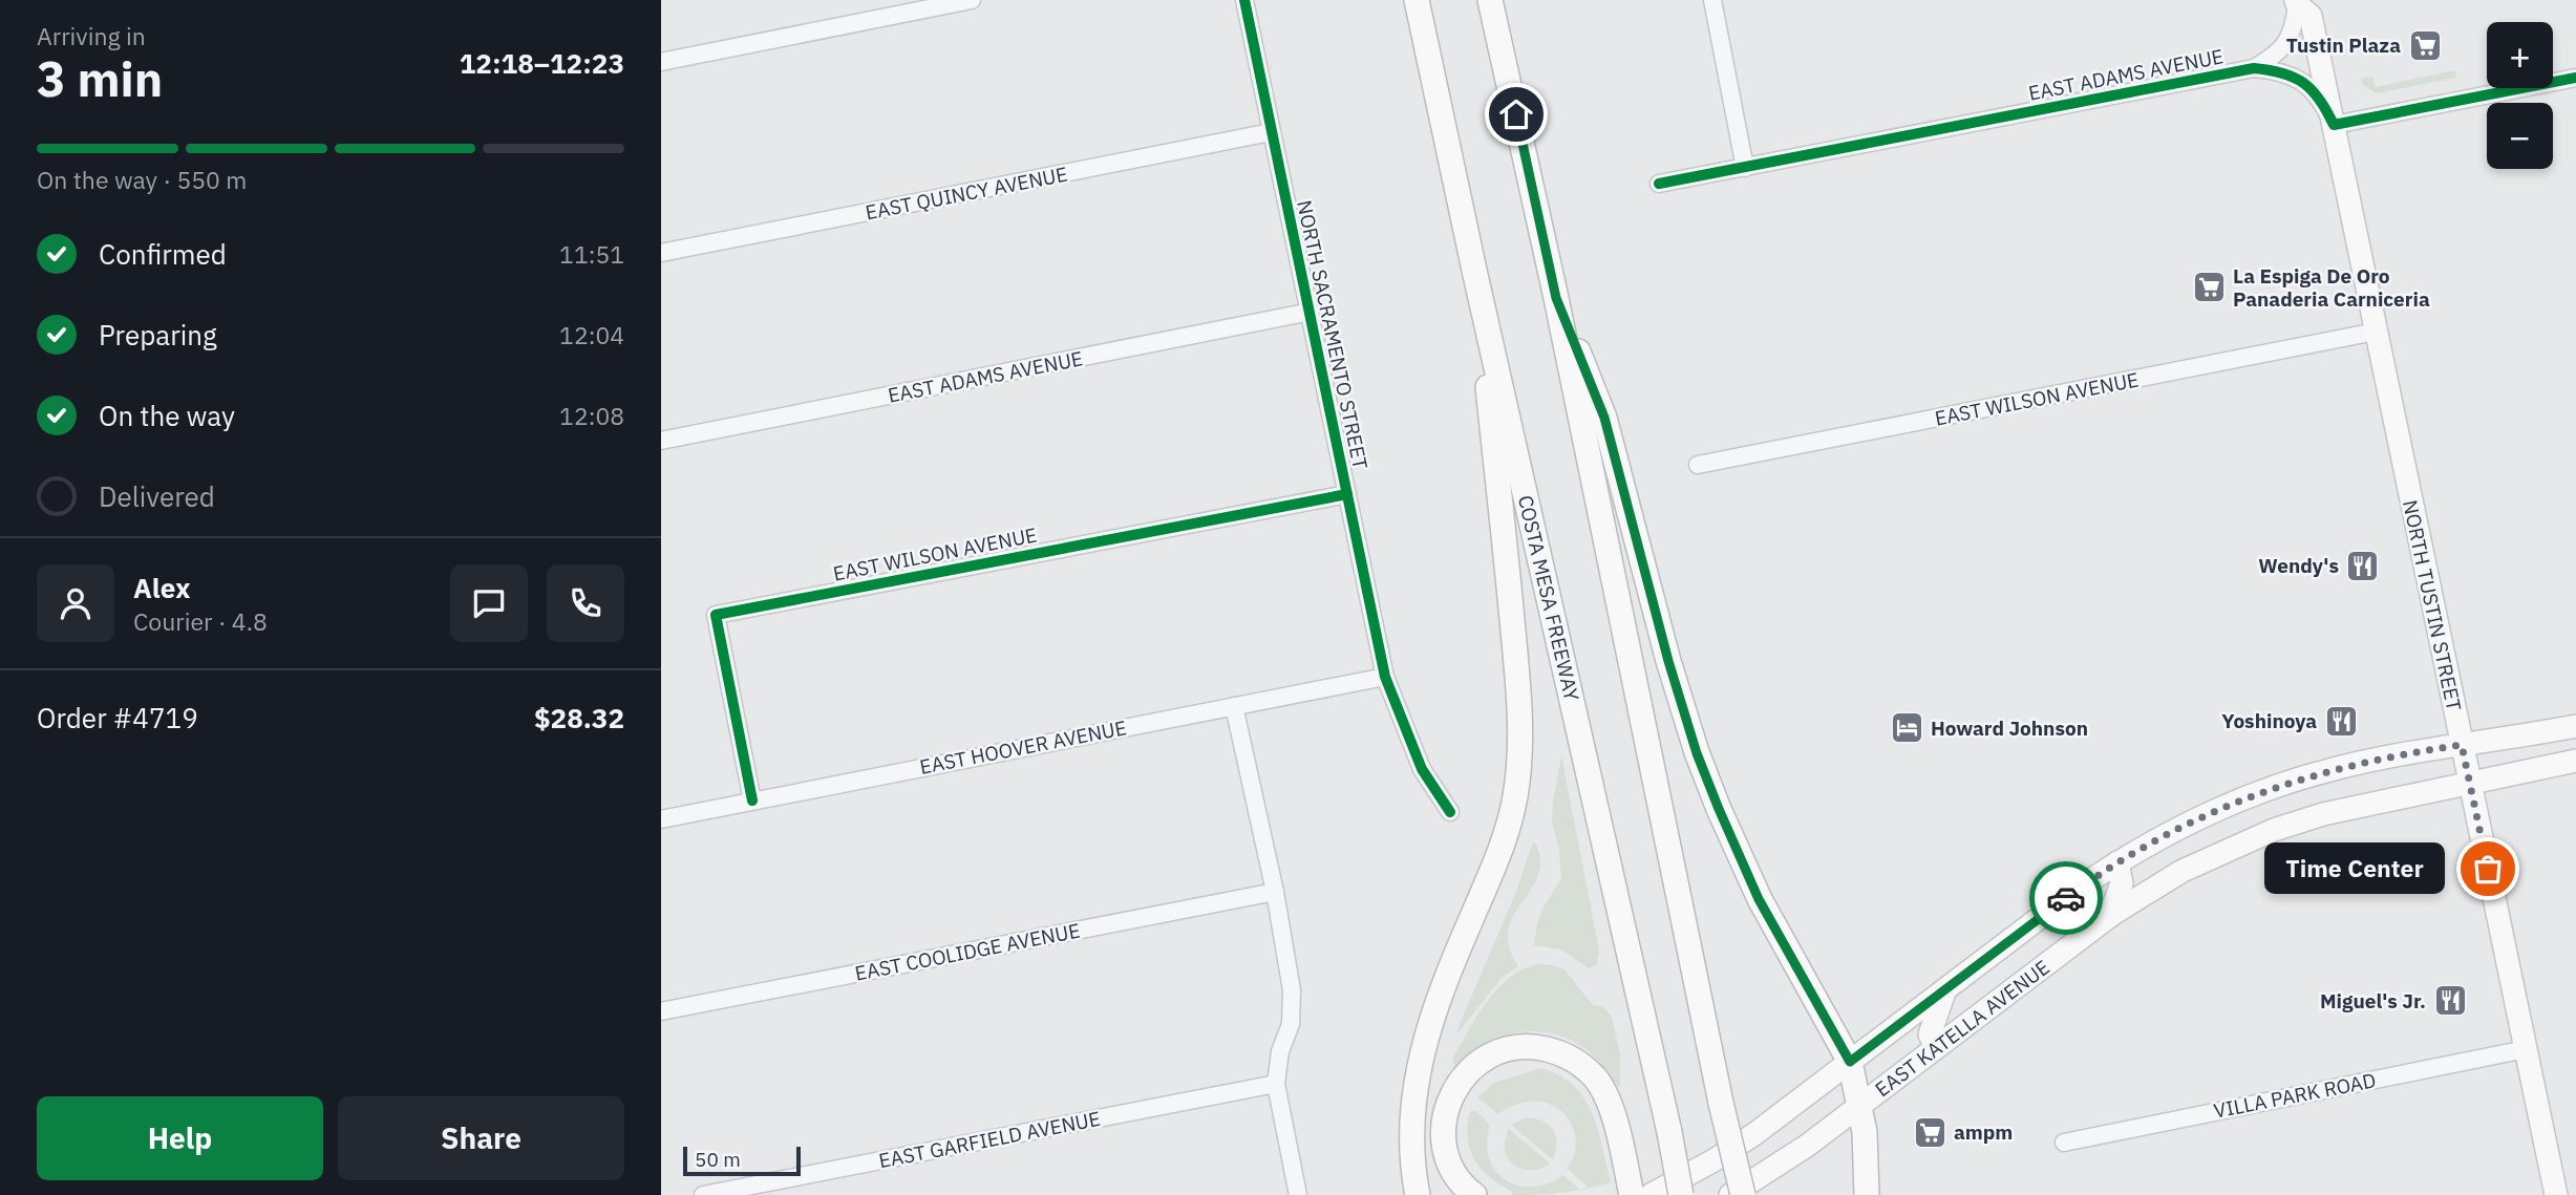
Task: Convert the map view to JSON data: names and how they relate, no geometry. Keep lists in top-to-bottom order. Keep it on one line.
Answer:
{"streets":{"highway":["COSTA MESA FREEWAY"],"main road":["NORTH TUSTIN STREET","EAST KATELLA AVENUE"],"street":["EAST ADAMS AVENUE","EAST QUINCY AVENUE","NORTH SACRAMENTO STREET","EAST WILSON AVENUE","EAST HOOVER AVENUE","EAST COOLIDGE AVENUE","VILLA PARK ROAD","EAST GARFIELD AVENUE"]},"crossings":[["EAST ADAMS AVENUE","NORTH SACRAMENTO STREET"],["EAST ADAMS AVENUE","NORTH TUSTIN STREET"],["EAST QUINCY AVENUE","NORTH SACRAMENTO STREET"],["NORTH SACRAMENTO STREET","EAST WILSON AVENUE"],["NORTH SACRAMENTO STREET","EAST HOOVER AVENUE"],["EAST WILSON AVENUE","NORTH TUSTIN STREET"],["EAST WILSON AVENUE","EAST HOOVER AVENUE"],["NORTH TUSTIN STREET","EAST KATELLA AVENUE"],["NORTH TUSTIN STREET","VILLA PARK ROAD"]],"places":{"supermarket":["Tustin Plaza","La Espiga De Oro Panaderia Carniceria","ampm"],"restaurant":["Wendy's","Yoshinoya","Miguel's Jr."],"hotel":["Howard Johnson"],"other":["Time Center"]},"scale_bar":"50 m","page":{"heading":["3 min","Arriving in","12:18–12:23"],"panel":["Alex","Courier · 4.8","Order #4719","$28.32"],"map_buttons":["+","−"],"bar":"On the way · 550 m","list":[["Confirmed","11:51"],["Preparing","12:04"],["On the way","12:08"],"Delivered"],"bubble":"Time Center","buttons":["Help","Share"],"scale":"50 m"}}
